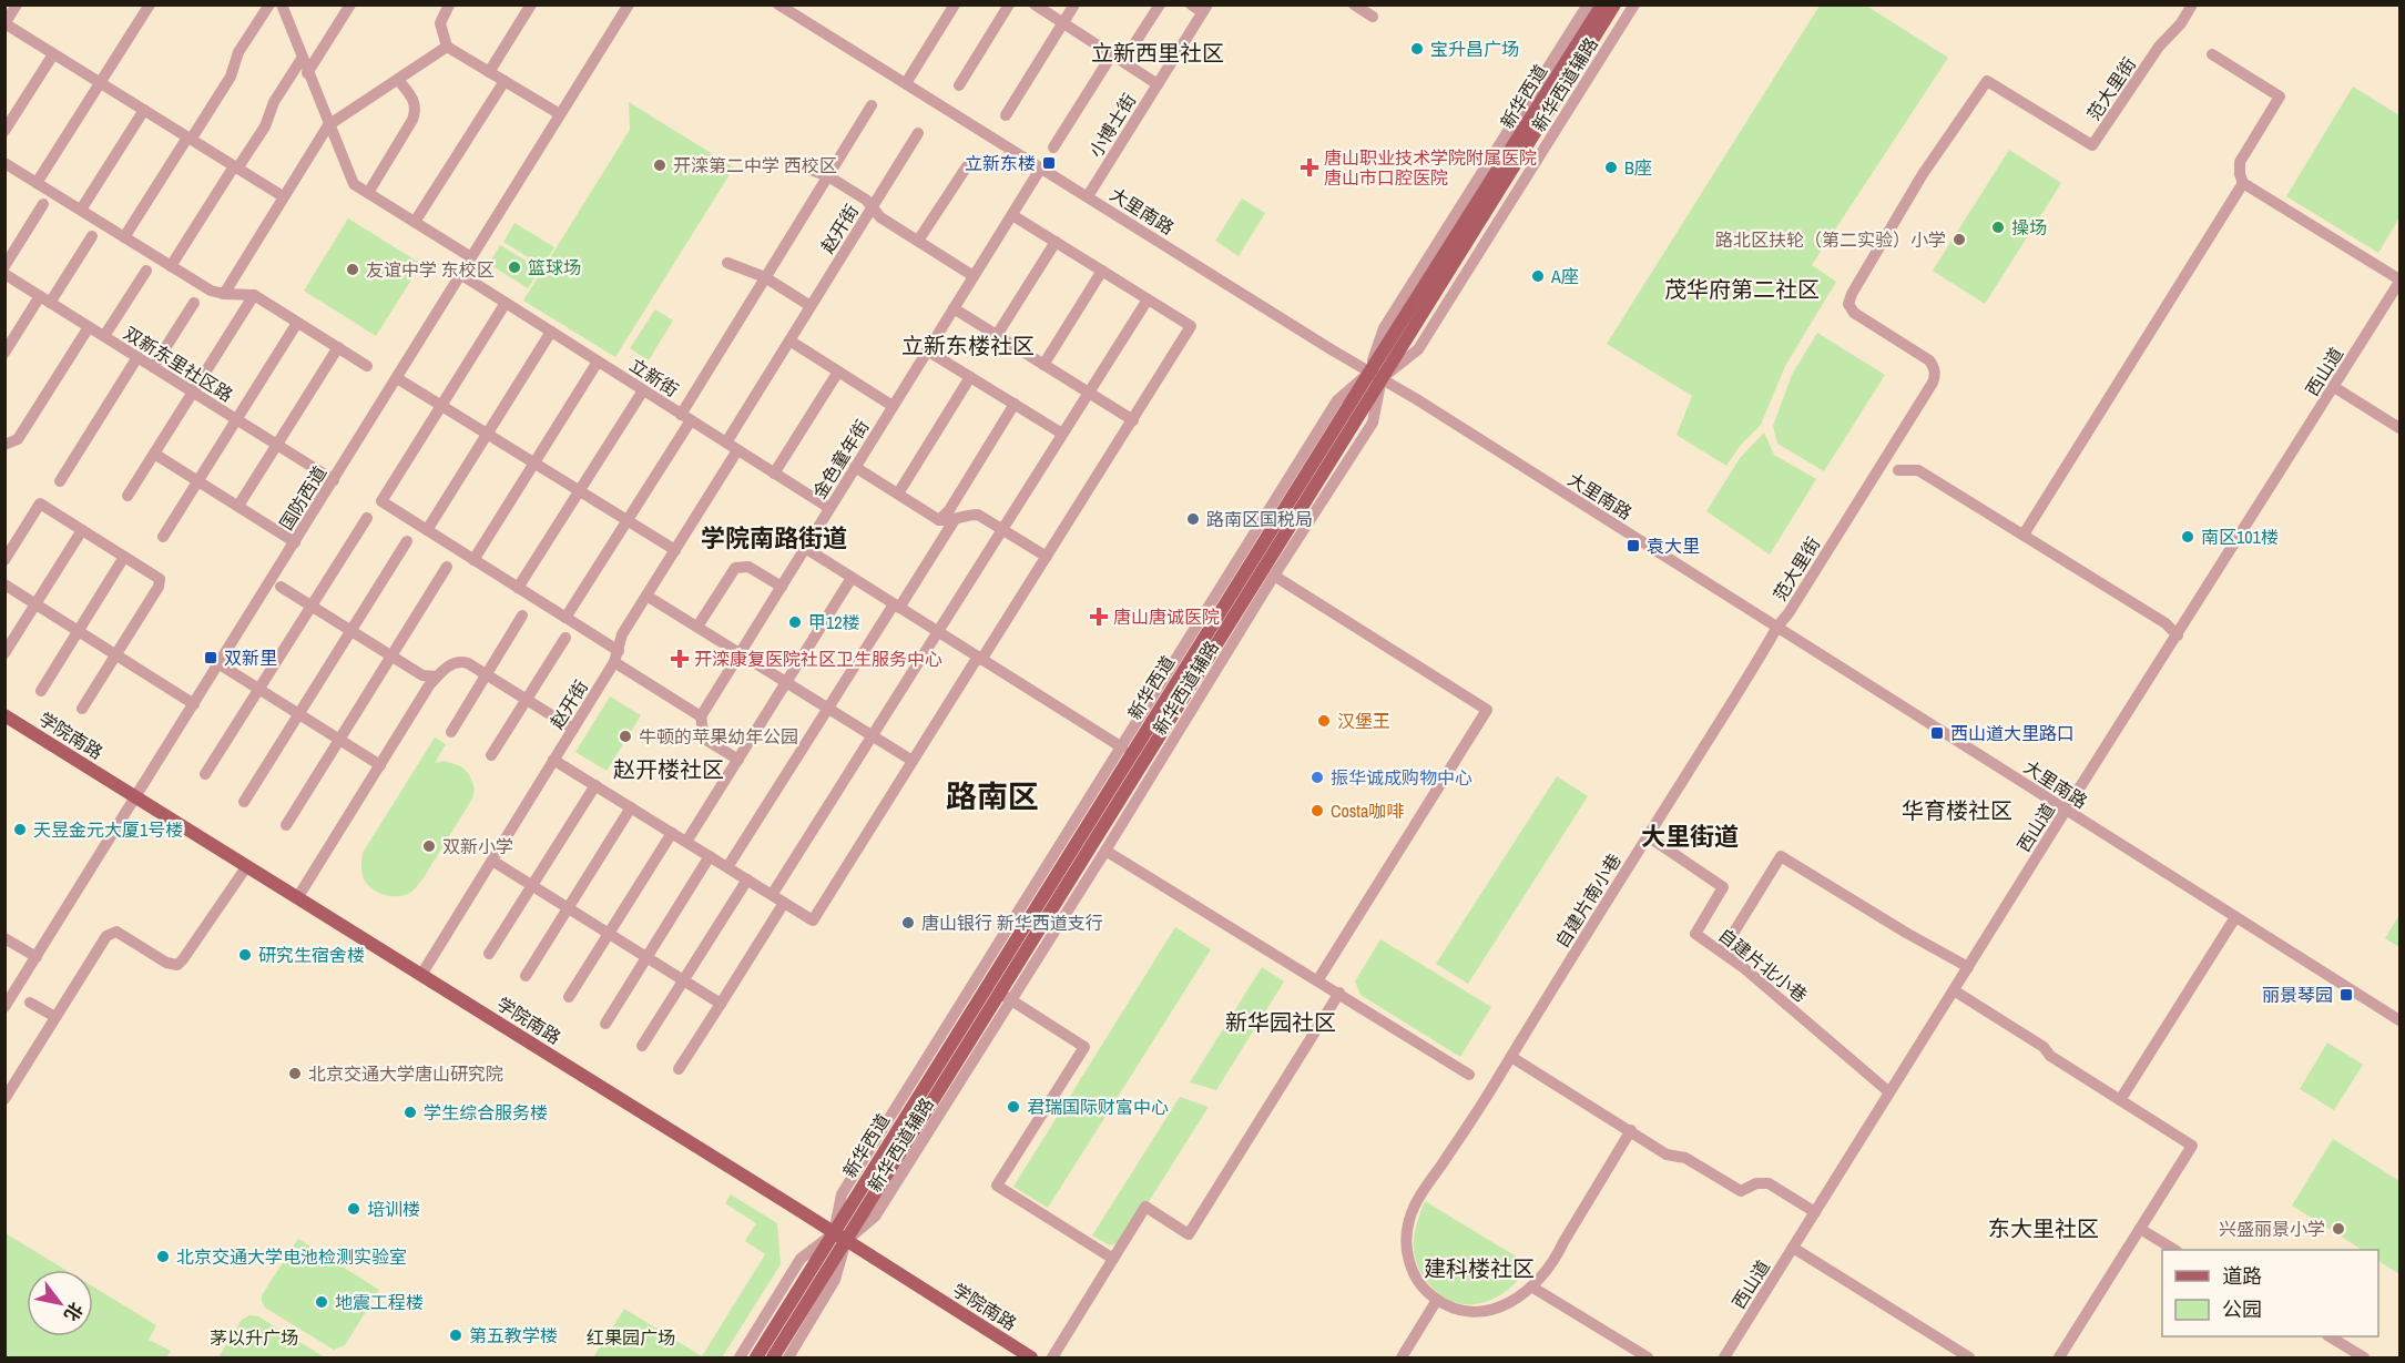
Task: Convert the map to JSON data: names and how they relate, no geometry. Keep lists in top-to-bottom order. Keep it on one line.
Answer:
{"streets":{"main road":["新华西道","学院南路"],"street":["新华西道辅路","范大里街","小博士街","大里南路","赵开街","双新东里社区路","西山道","立新街","金色童年街","国防西道","自建片南小巷","自建片北小巷"]},"crossings":[["新华西道辅路","新华西道"],["新华西道辅路","大里南路"],["新华西道辅路","学院南路"],["范大里街","大里南路"],["范大里街","自建片南小巷"],["新华西道","大里南路"],["新华西道","学院南路"],["小博士街","大里南路"],["大里南路","西山道"],["大里南路","金色童年街"],["大里南路","自建片南小巷"],["赵开街","立新街"],["赵开街","学院南路"],["双新东里社区路","国防西道"],["西山道","自建片北小巷"],["立新街","金色童年街"],["立新街","国防西道"],["国防西道","学院南路"],["自建片南小巷","自建片北小巷"]],"districts":["立新西里社区","茂华府第二社区","立新东楼社区","学院南路街道","赵开楼社区","路南区","华育楼社区","大里街道","新华园社区","东大里社区","建科楼社区"],"parks":["茅以升广场","红果园广场"],"places":{"other":["宝升昌广场","开滦第二中学 西校区","B座","操场","路北区扶轮（第二实验）小学","篮球场","友谊中学 东校区","A座","路南区国税局","南区101楼","甲12楼","汉堡王","牛顿的苹果幼年公园","振华诚成购物中心","Costa咖啡","天昱金元大厦1号楼","双新小学","唐山银行 新华西道支行","研究生宿舍楼","北京交通大学唐山研究院","君瑞国际财富中心","学生综合服务楼","培训楼","兴盛丽景小学","北京交通大学电池检测实验室","地震工程楼","第五教学楼"],"transit":["立新东楼","袁大里","双新里","西山道大里路口","丽景琴园"],"health":["唐山职业技术学院附属医院 唐山市口腔医院","唐山唐诚医院","开滦康复医院社区卫生服务中心"]},"legend":["道路","公园"],"north":"bottom right"}
